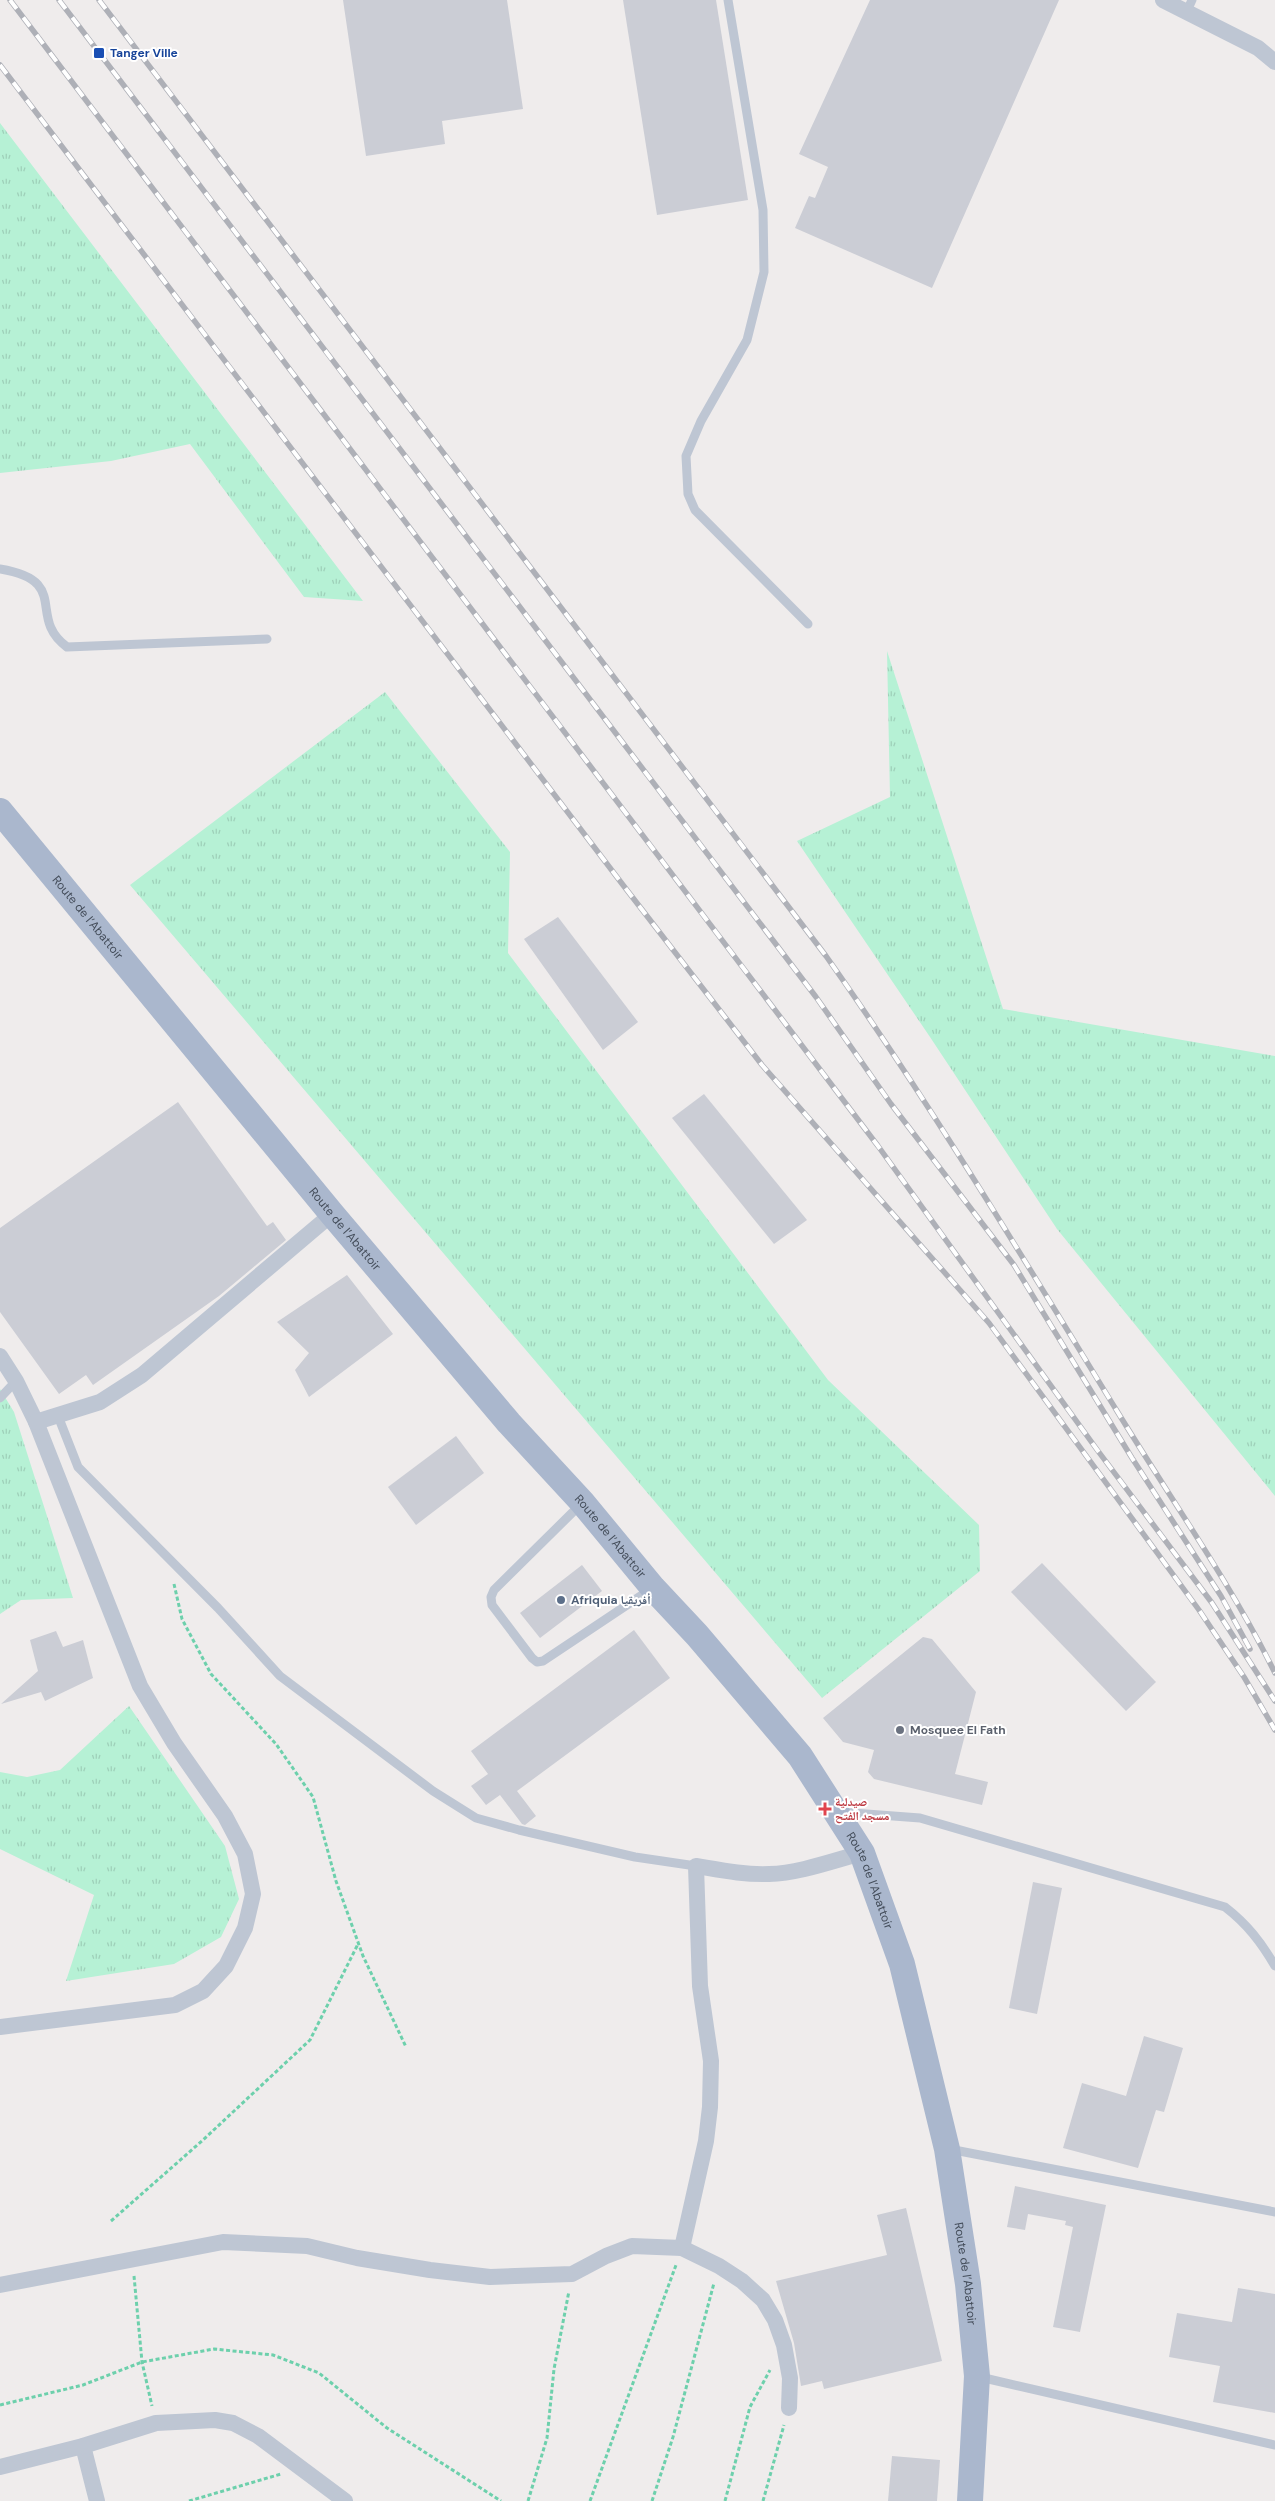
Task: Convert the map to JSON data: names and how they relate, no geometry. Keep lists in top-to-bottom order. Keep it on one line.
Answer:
{"streets":{"main road":["Route de l’Abattoir"]},"places":{"transit":["Tanger Ville"],"other":["Afriquia أفريقيا","Mosquee El Fath"],"health":["صيدلية مسجد الفتح"]}}
